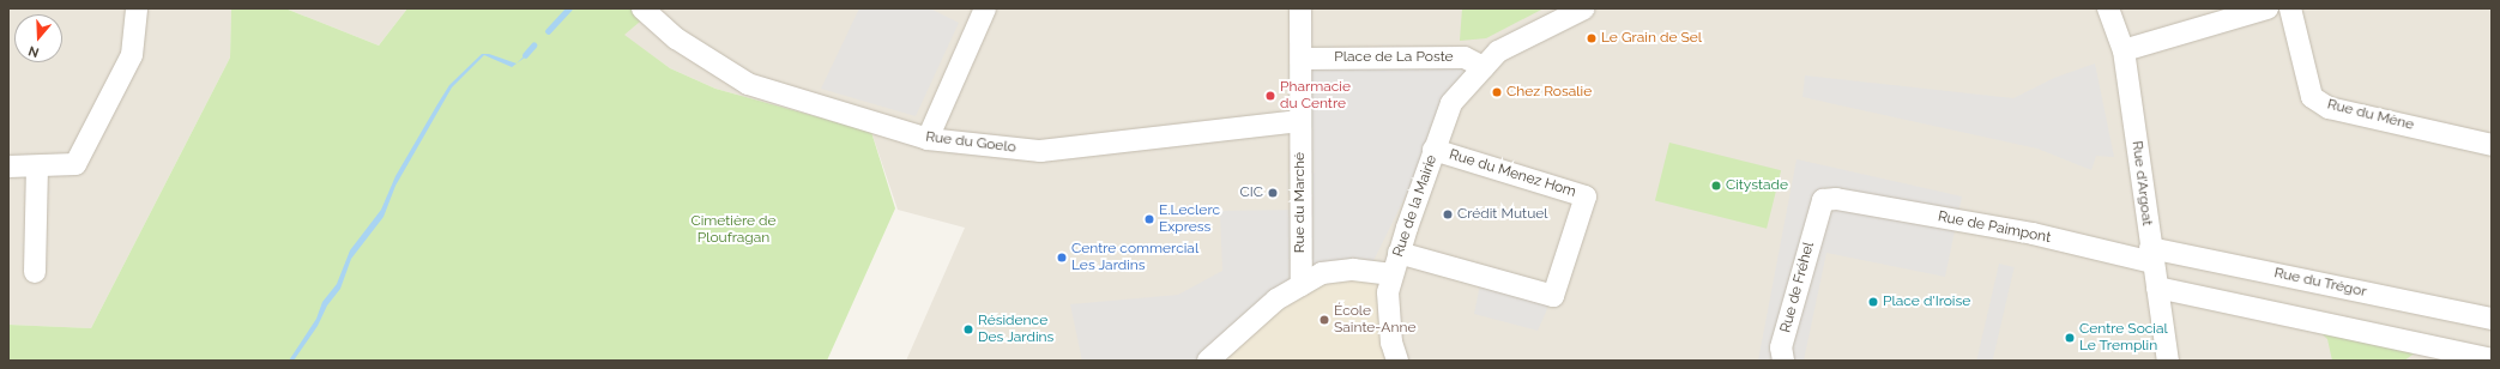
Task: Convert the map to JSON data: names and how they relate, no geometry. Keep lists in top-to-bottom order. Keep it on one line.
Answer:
{"streets":{"street":["Place de La Poste","Rue du Mène","Rue du Goelo","Rue du Menez Hom","Rue d'Argoat","Rue du Marché","Rue de la Mairie","Rue de Paimpont","Rue du Trégor","Rue de Fréhel"]},"crossings":[["Place de La Poste","Rue du Marché"],["Place de La Poste","Rue de la Mairie"],["Rue du Goelo","Rue du Marché"],["Rue du Menez Hom","Rue de la Mairie"],["Rue d'Argoat","Rue de Paimpont"],["Rue d'Argoat","Rue du Trégor"],["Rue de Paimpont","Rue du Trégor"],["Rue de Paimpont","Rue de Fréhel"]],"parks":["Cimetière de Ploufragan"],"places":["Le Grain de Sel","Chez Rosalie","Pharmacie du Centre","Citystade","CIC","Crédit Mutuel","E.Leclerc Express","Centre commercial Les Jardins","Place d'Iroise","École Sainte-Anne","Résidence Des Jardins","Centre Social Le Tremplin"],"north":"bottom"}
